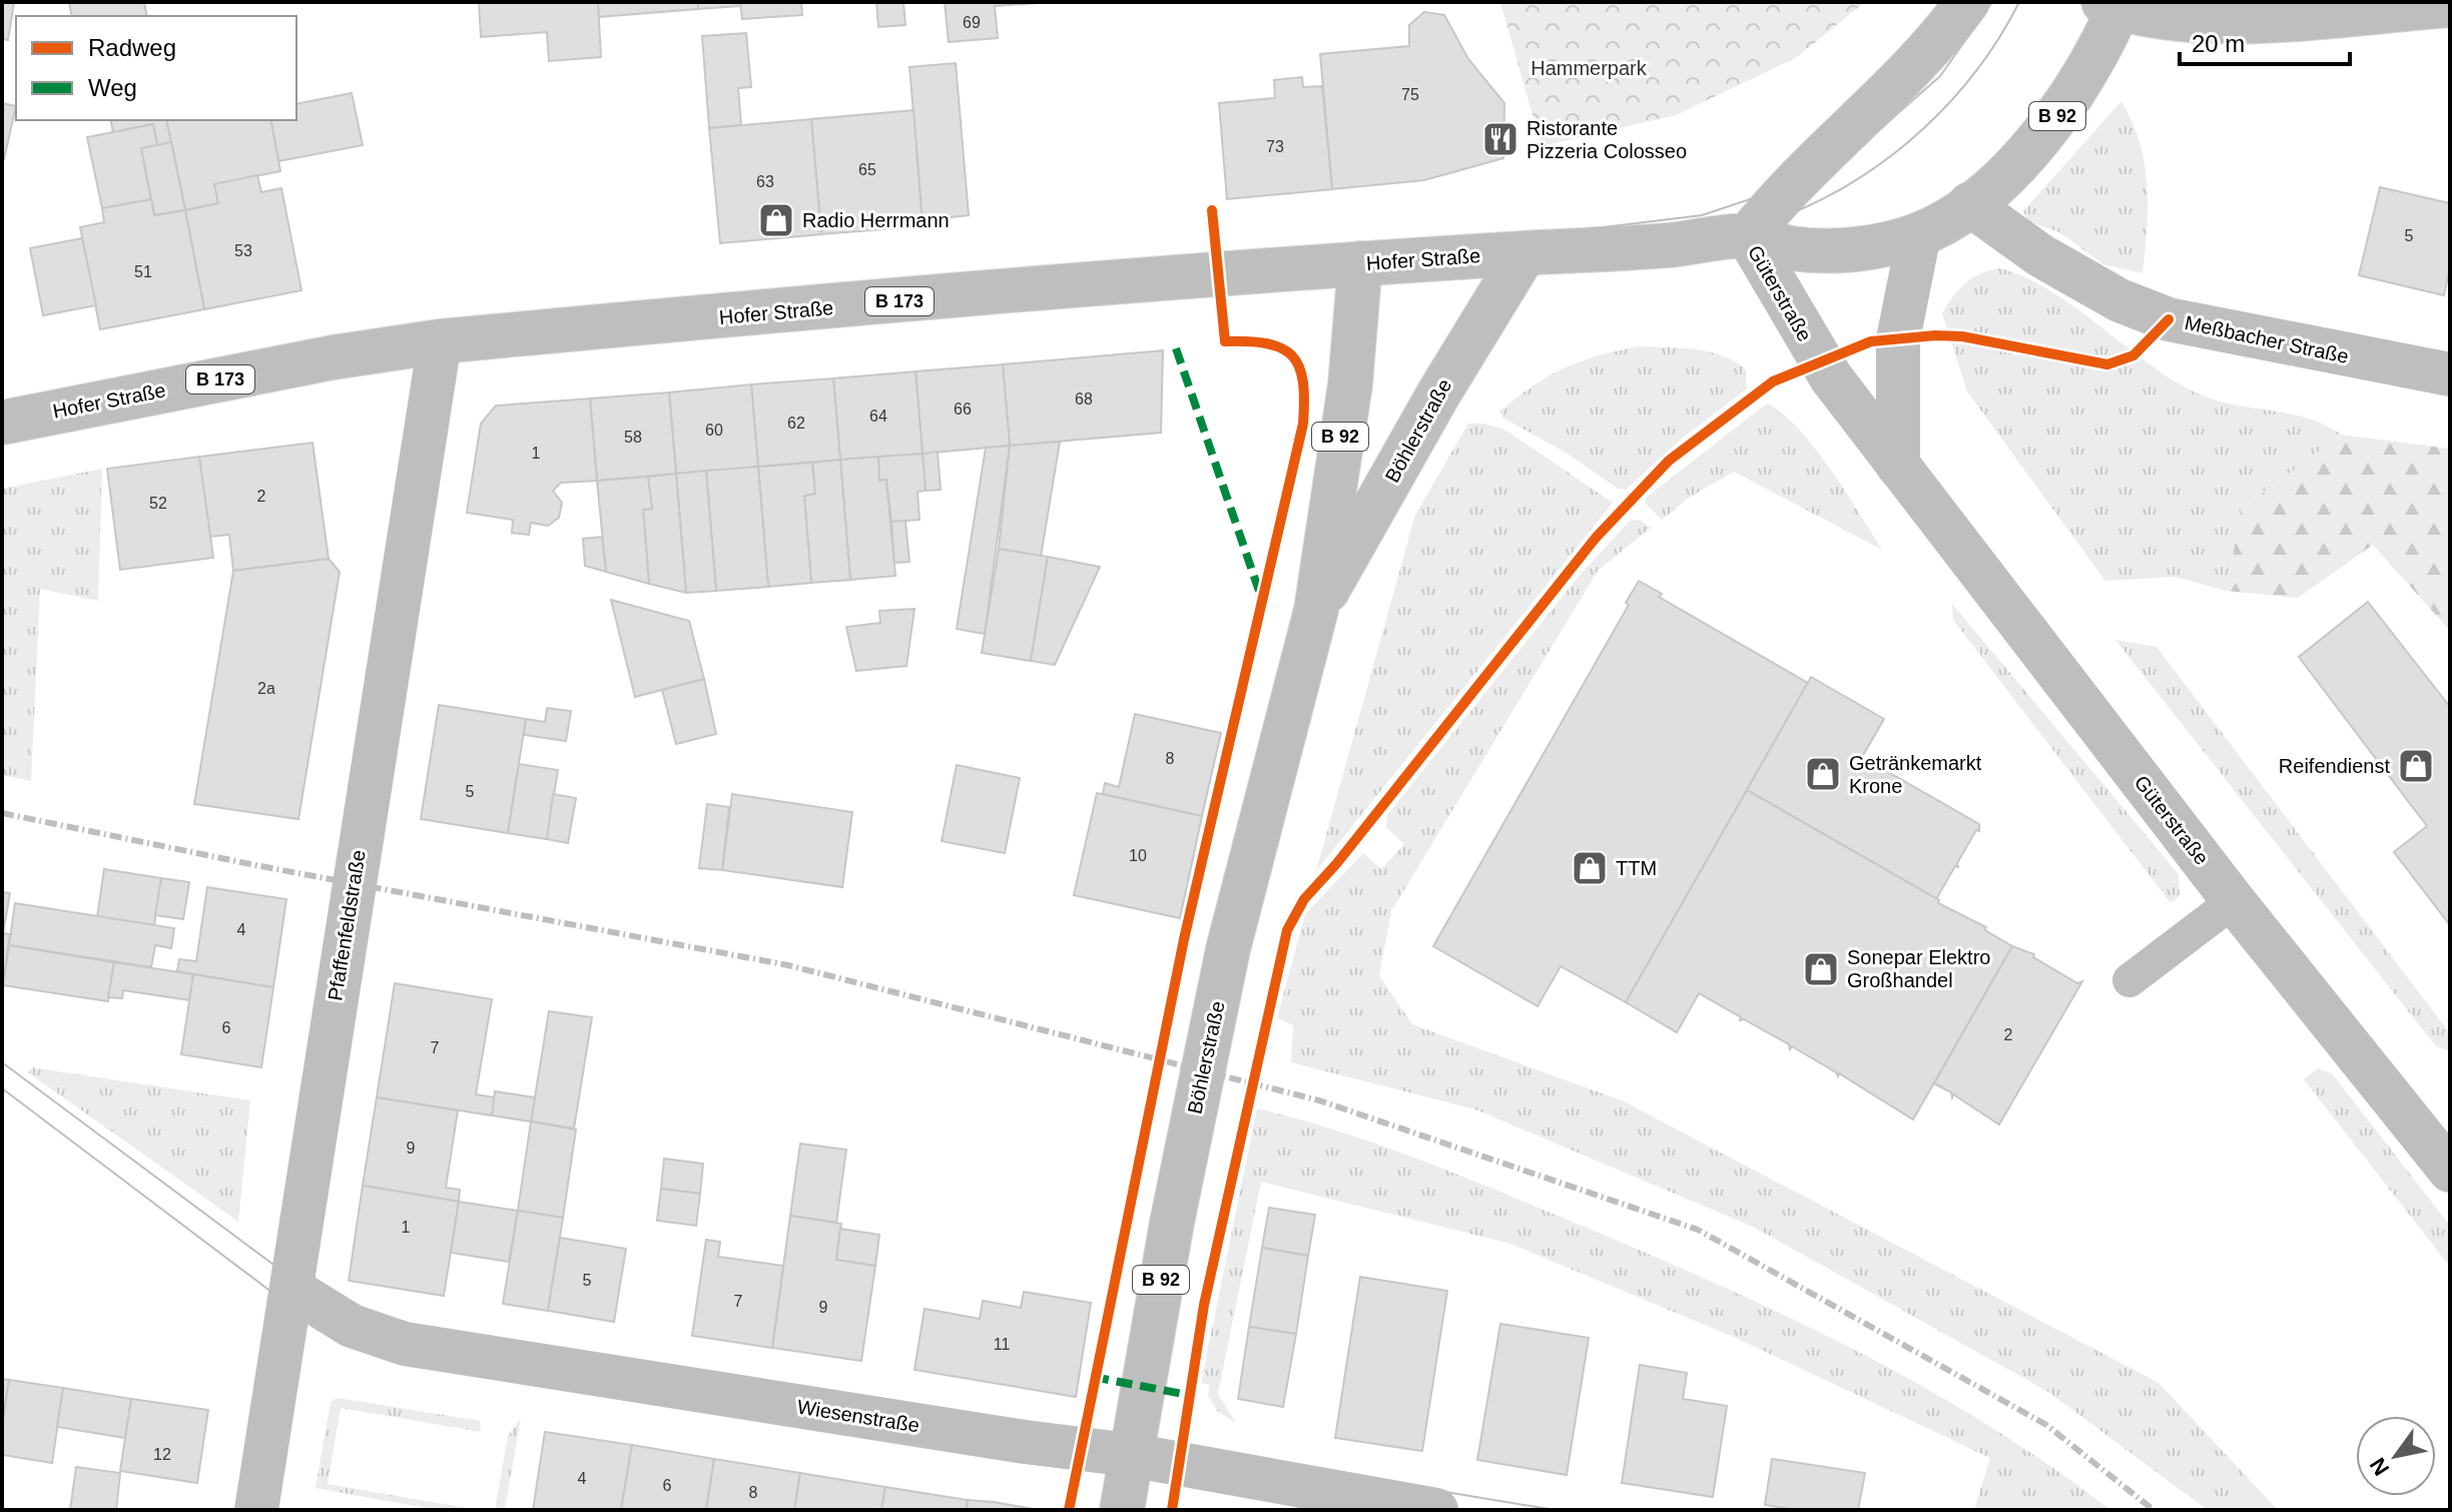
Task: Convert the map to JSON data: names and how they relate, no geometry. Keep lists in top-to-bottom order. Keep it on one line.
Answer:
{"streets":{"main road":["B 92","Hofer Straße","Güterstraße","B 173","Meßbacher Straße","Böhlerstraße","Pfaffenfeldstraße","Wiesenstraße"]},"crossings":[["Hofer Straße","Güterstraße"],["Hofer Straße","Meßbacher Straße"],["Hofer Straße","Böhlerstraße"],["Hofer Straße","Pfaffenfeldstraße"],["Böhlerstraße","Wiesenstraße"],["Pfaffenfeldstraße","Wiesenstraße"]],"parks":["Hammerpark"],"places":{"restaurant":["Ristorante Pizzeria Colosseo"],"shop":["Radio Herrmann","Reifendienst","Getränkemarkt Krone","TTM","Sonepar Elektro Großhandel"]},"house_numbers":["69","75","73","65","63","5","53","51","68","66","64","62","60","58","1","2","52","2a","8","5","10","4","6","2","7","9","1","5","7","9","11","12","4","6","8"],"legend":["Radweg","Weg"],"scale_bar":"20 m","north":"bottom left"}
